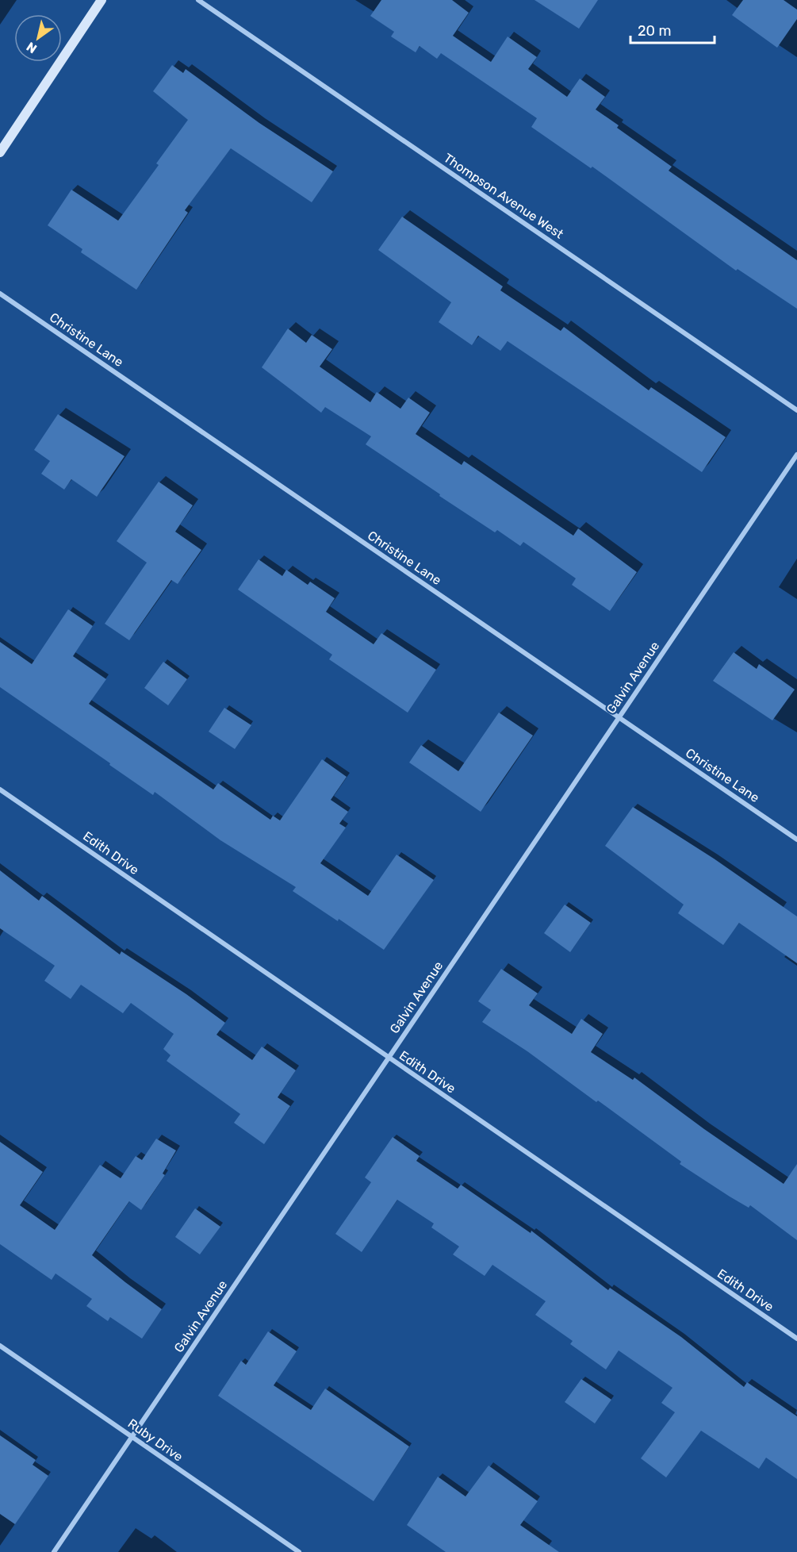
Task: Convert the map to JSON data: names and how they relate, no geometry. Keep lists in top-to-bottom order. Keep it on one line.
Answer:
{"streets":{"street":["Thompson Avenue West","Christine Lane","Galvin Avenue","Edith Drive","Ruby Drive"]},"crossings":[["Christine Lane","Galvin Avenue"],["Galvin Avenue","Edith Drive"],["Galvin Avenue","Ruby Drive"]],"scale_bar":"20 m","north":"bottom left"}
